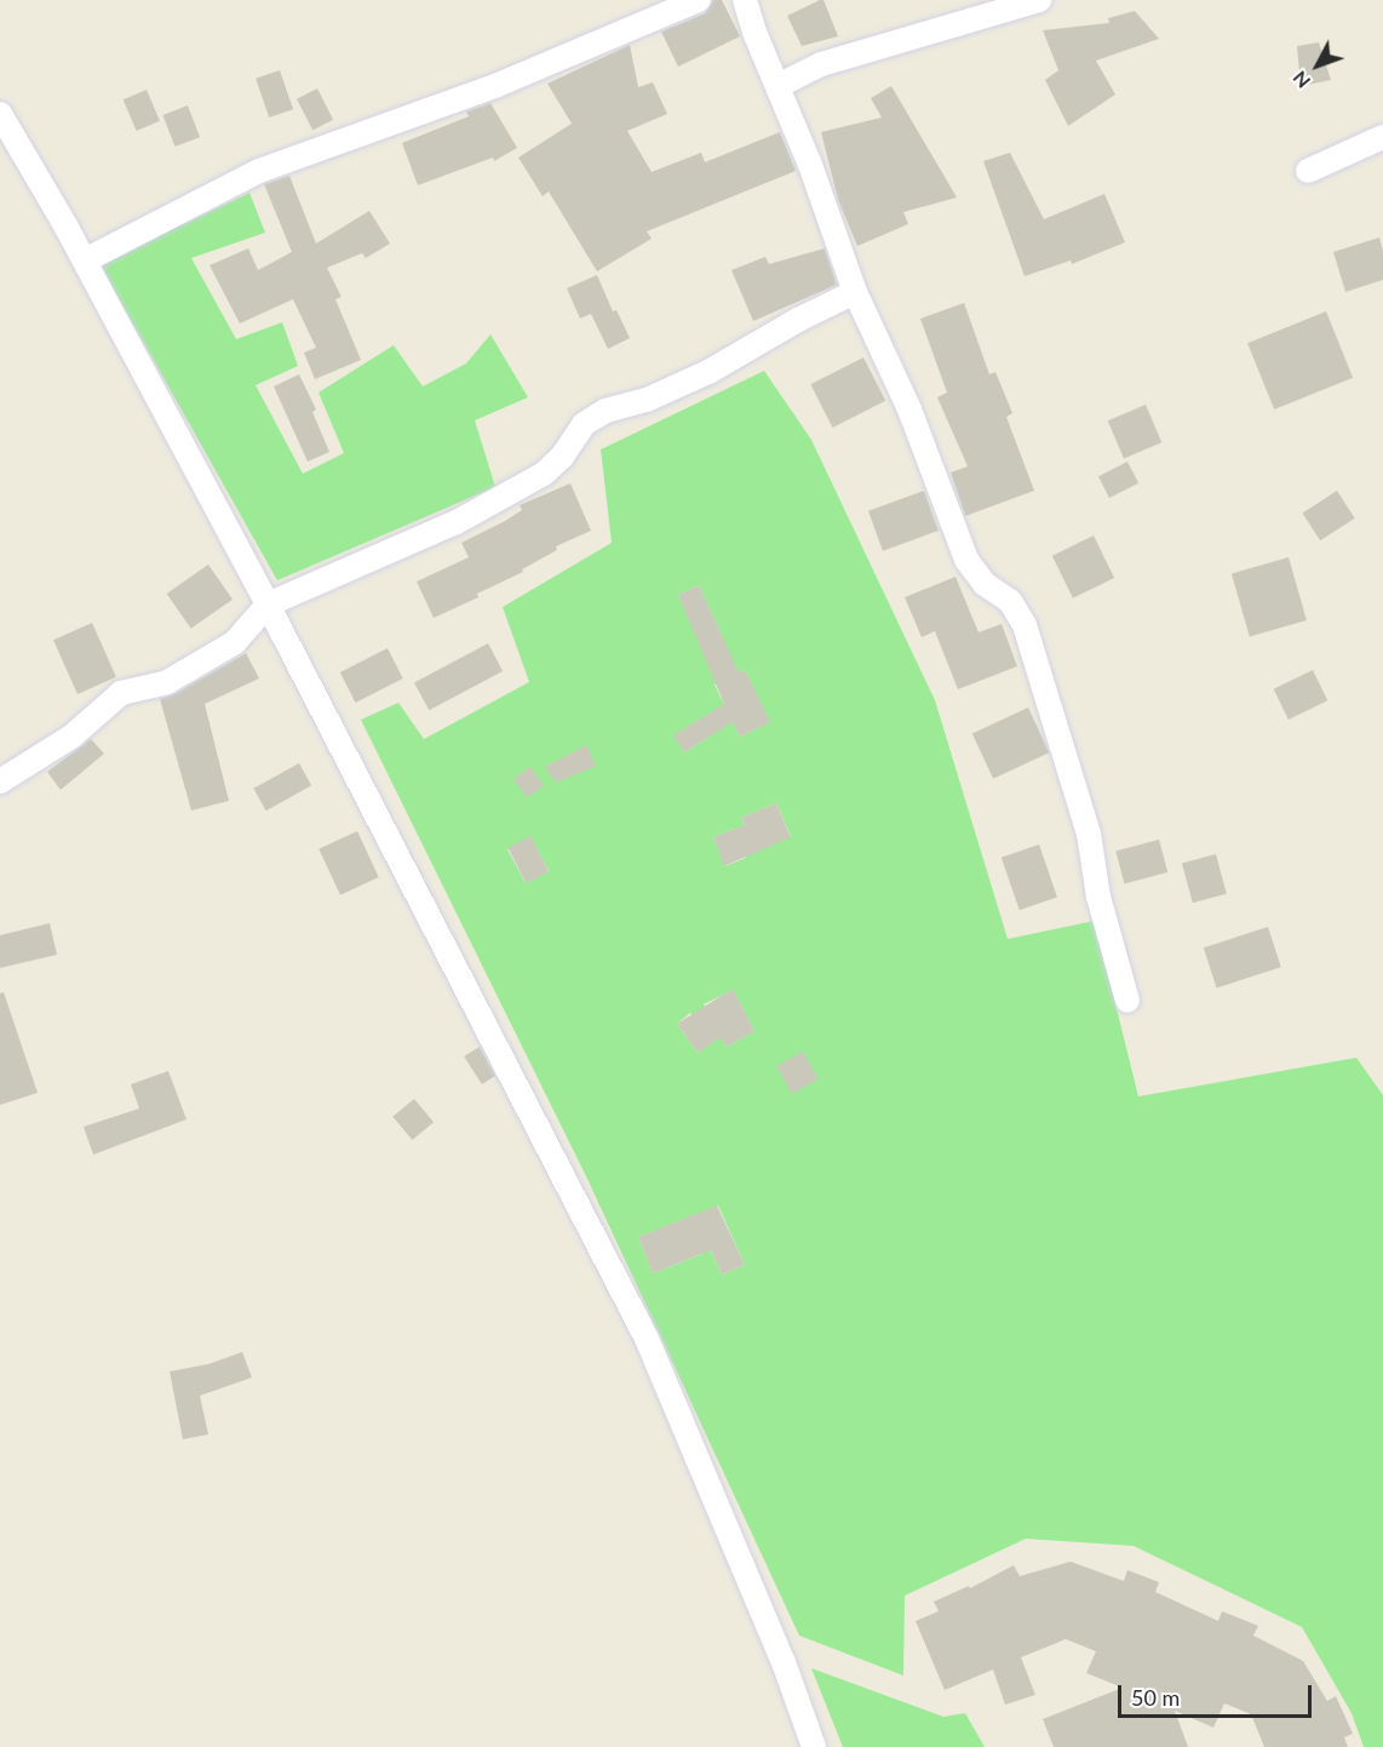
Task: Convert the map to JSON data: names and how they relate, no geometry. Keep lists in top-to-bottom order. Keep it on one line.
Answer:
{"scale_bar":"50 m","north":"bottom left"}
